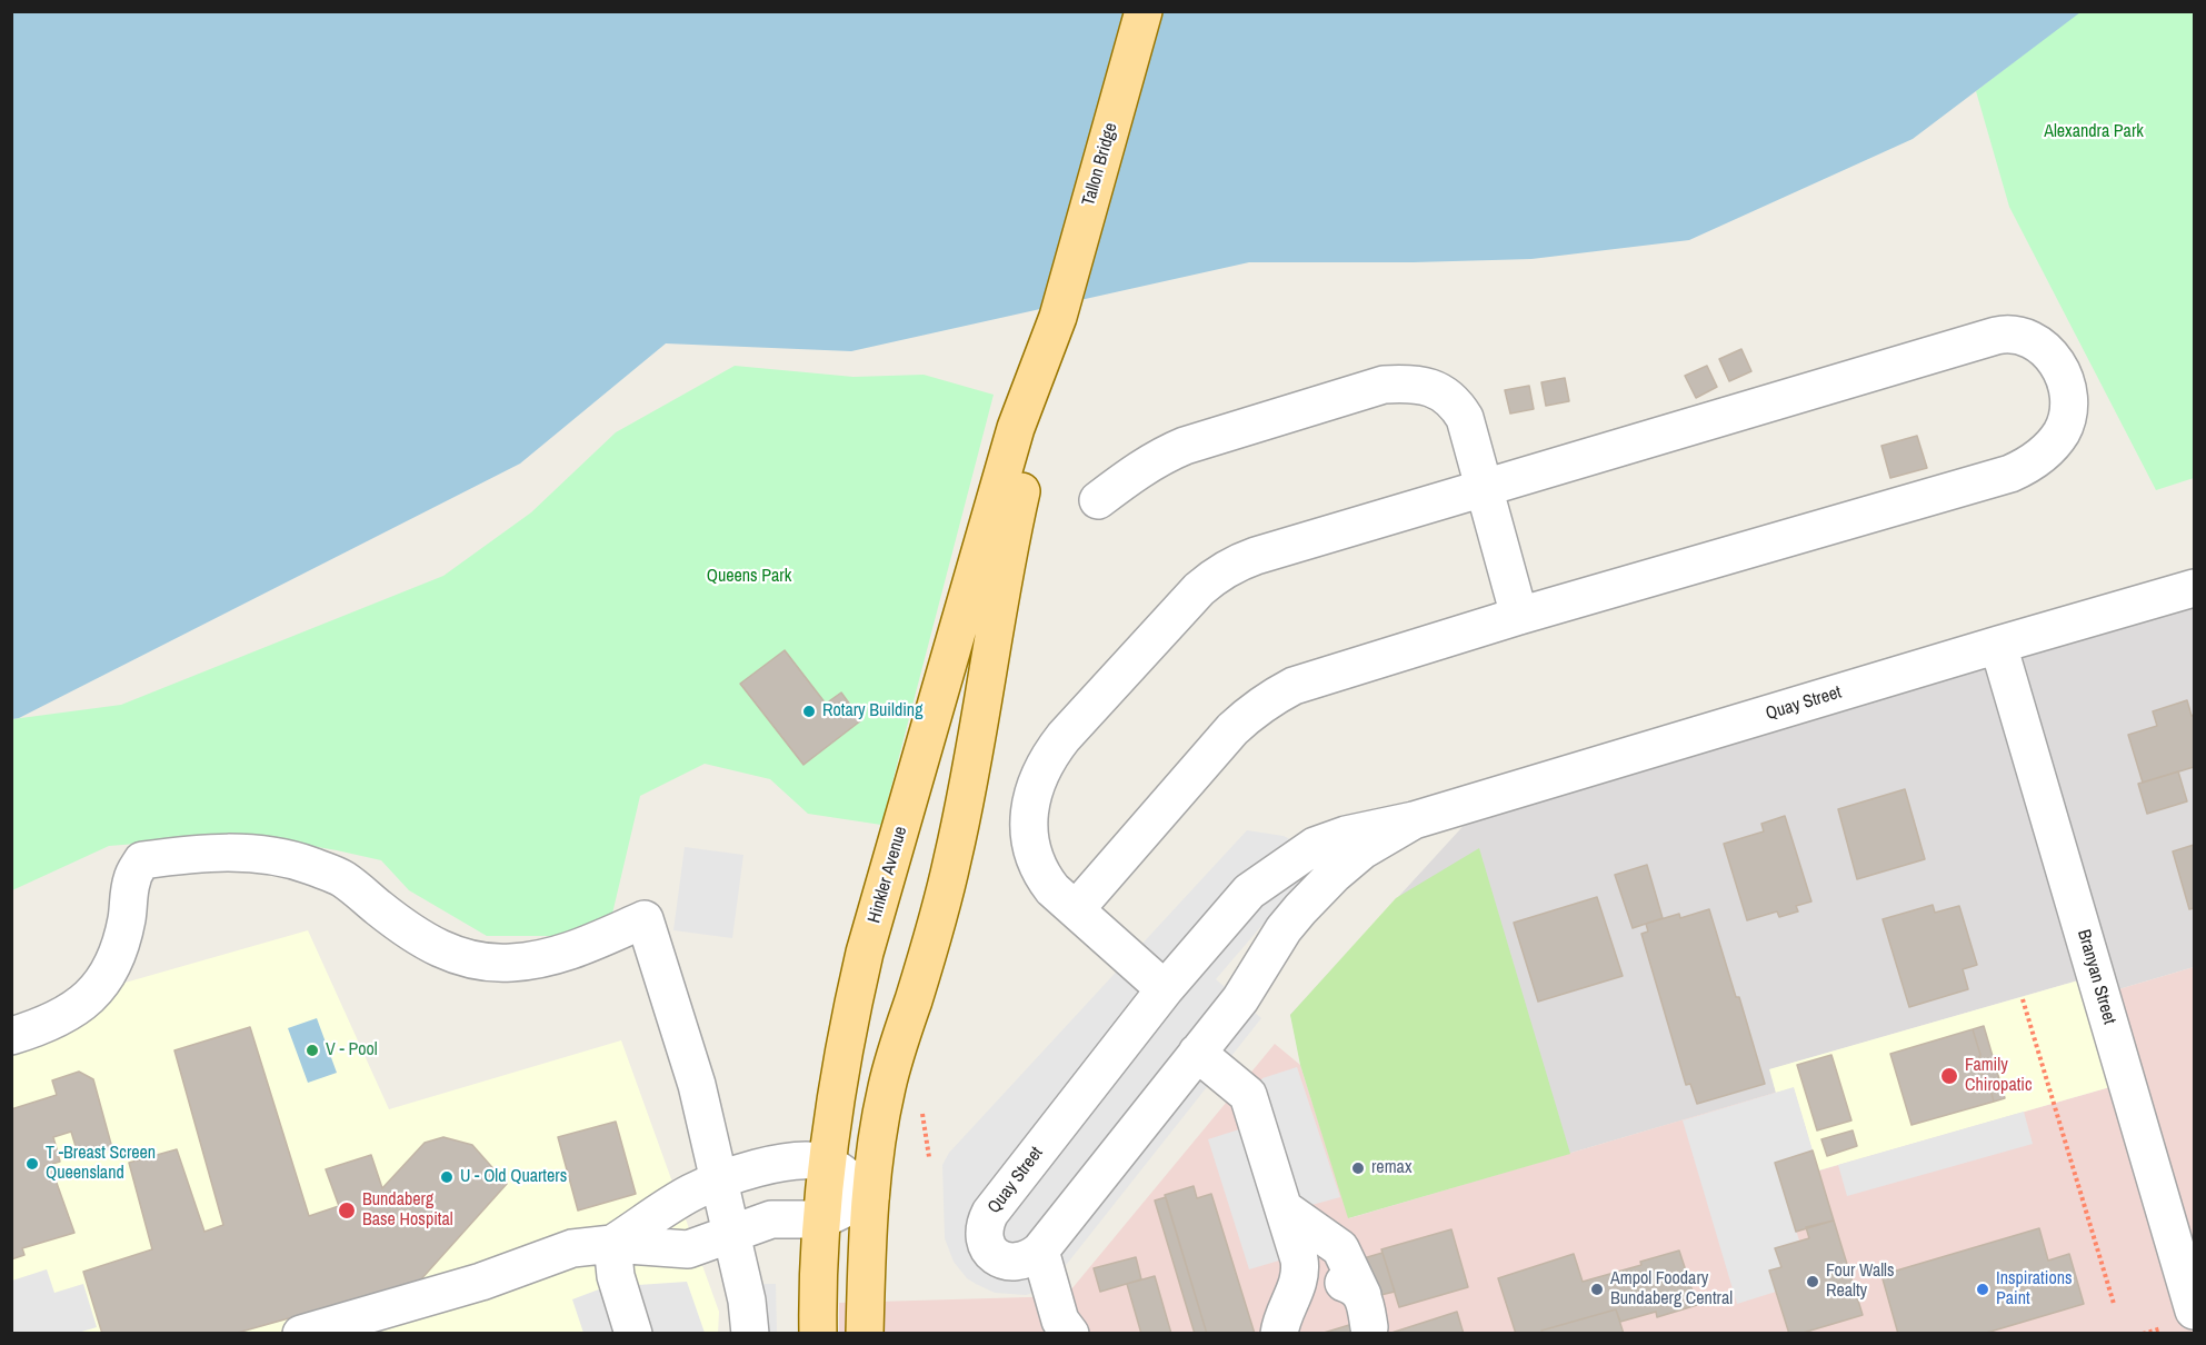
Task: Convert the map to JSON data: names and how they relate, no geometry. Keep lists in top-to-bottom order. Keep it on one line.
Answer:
{"streets":{"main road":["Tallon Bridge","Hinkler Avenue"],"street":["Quay Street","Branyan Street"]},"crossings":[["Tallon Bridge","Hinkler Avenue"],["Quay Street","Branyan Street"]],"parks":["Alexandra Park","Queens Park"],"places":["Rotary Building","V - Pool","Family Chiropatic","T -Breast Screen Queensland","remax","U - Old Quarters","Bundaberg Base Hospital","Four Walls Realty","Ampol Foodary Bundaberg Central","Inspirations Paint"]}
